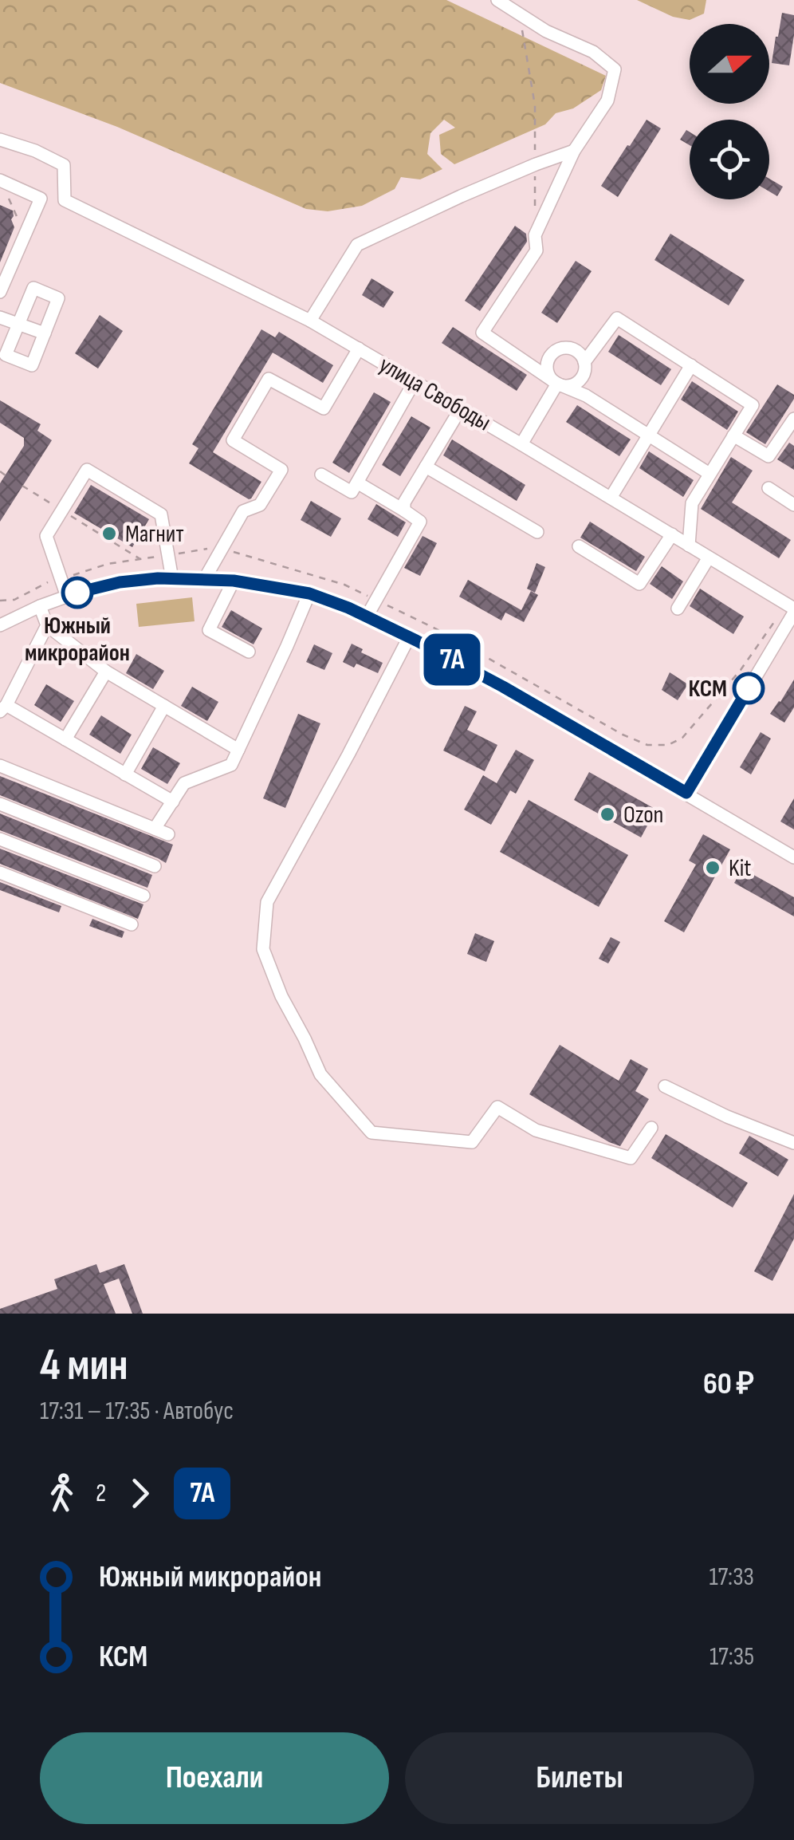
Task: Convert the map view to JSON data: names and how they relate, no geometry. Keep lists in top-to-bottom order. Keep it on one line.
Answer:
{"streets":{"street":["улица Свободы"]},"places":["Магнит","Южный микрорайон","КСМ","Ozon","Kit"],"lines":["bus line 7А"],"north":"right","page":{"on_map":"7А","heading":["4 мин","17:31 – 17:35 · Автобус","60 ₽"],"legs":["2","7А"],"list":[{"name":"Южный микрорайон","value":"17:33"},{"name":"КСМ","value":"17:35"}],"buttons":["Поехали","Билеты"]}}
